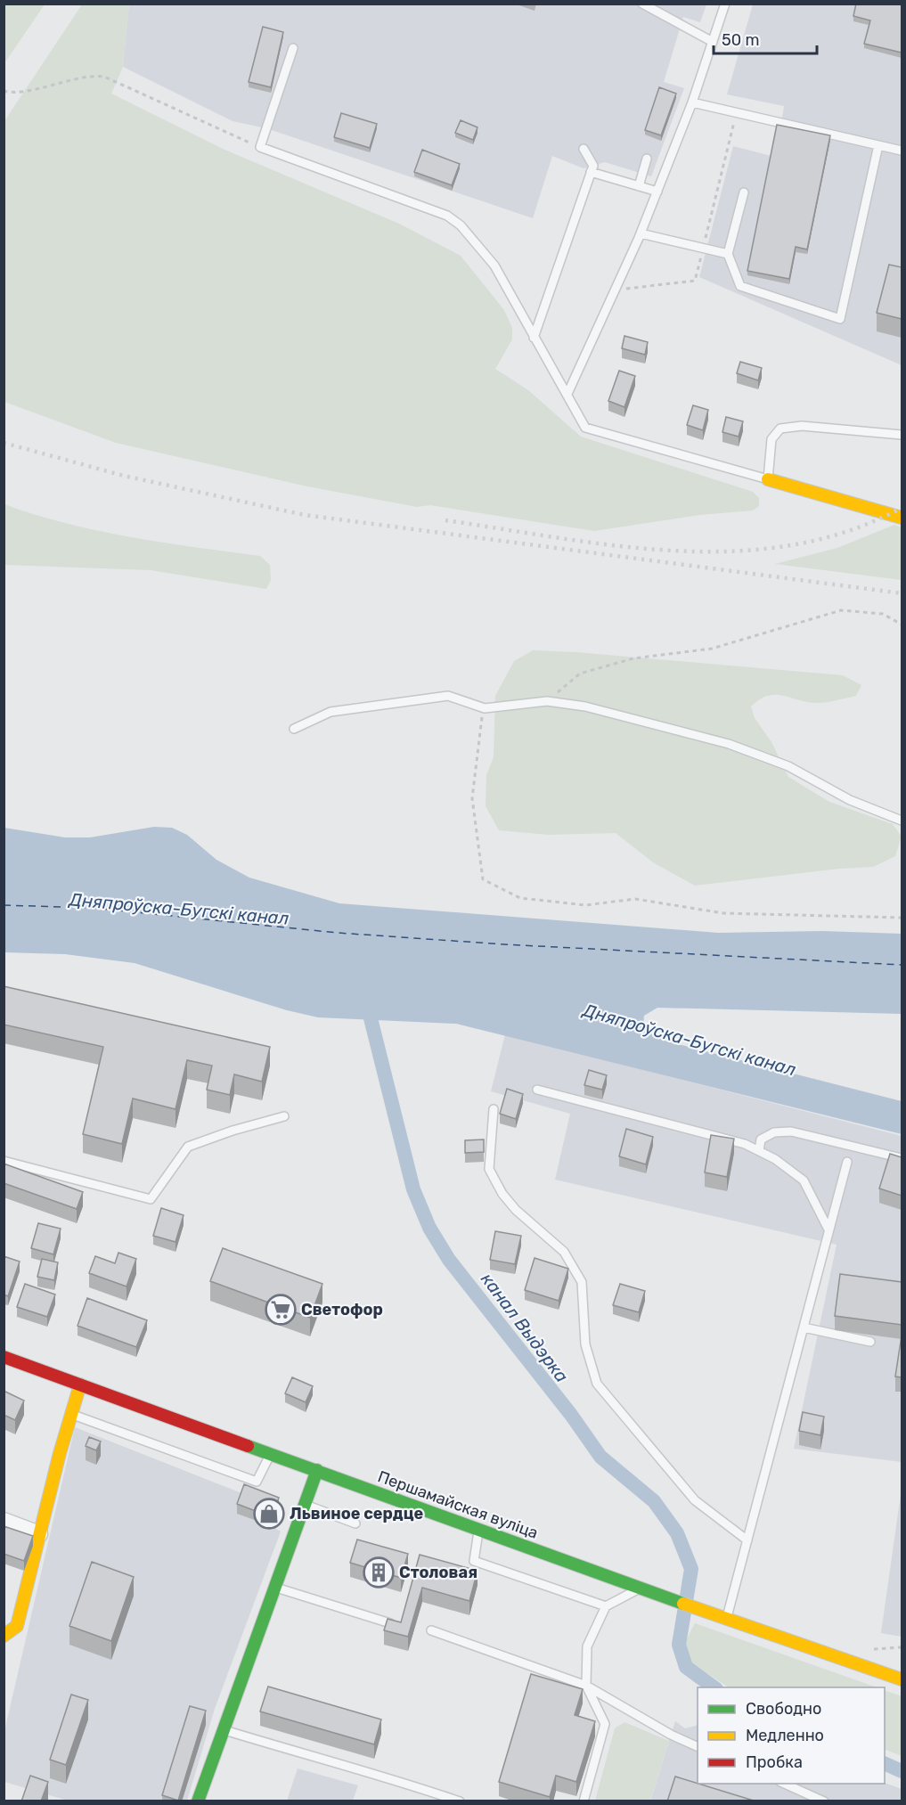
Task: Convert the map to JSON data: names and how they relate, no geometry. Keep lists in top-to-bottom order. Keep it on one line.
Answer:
{"streets":{"main road":["Першамайская вуліца"]},"water":["Дняпроўска-Бугскі канал","канал Выдэрка"],"places":{"supermarket":["Светофор"],"shop":["Львиное сердце"],"building":["Столовая"]},"legend":["Свободно","Медленно","Пробка"],"scale_bar":"50 m"}
